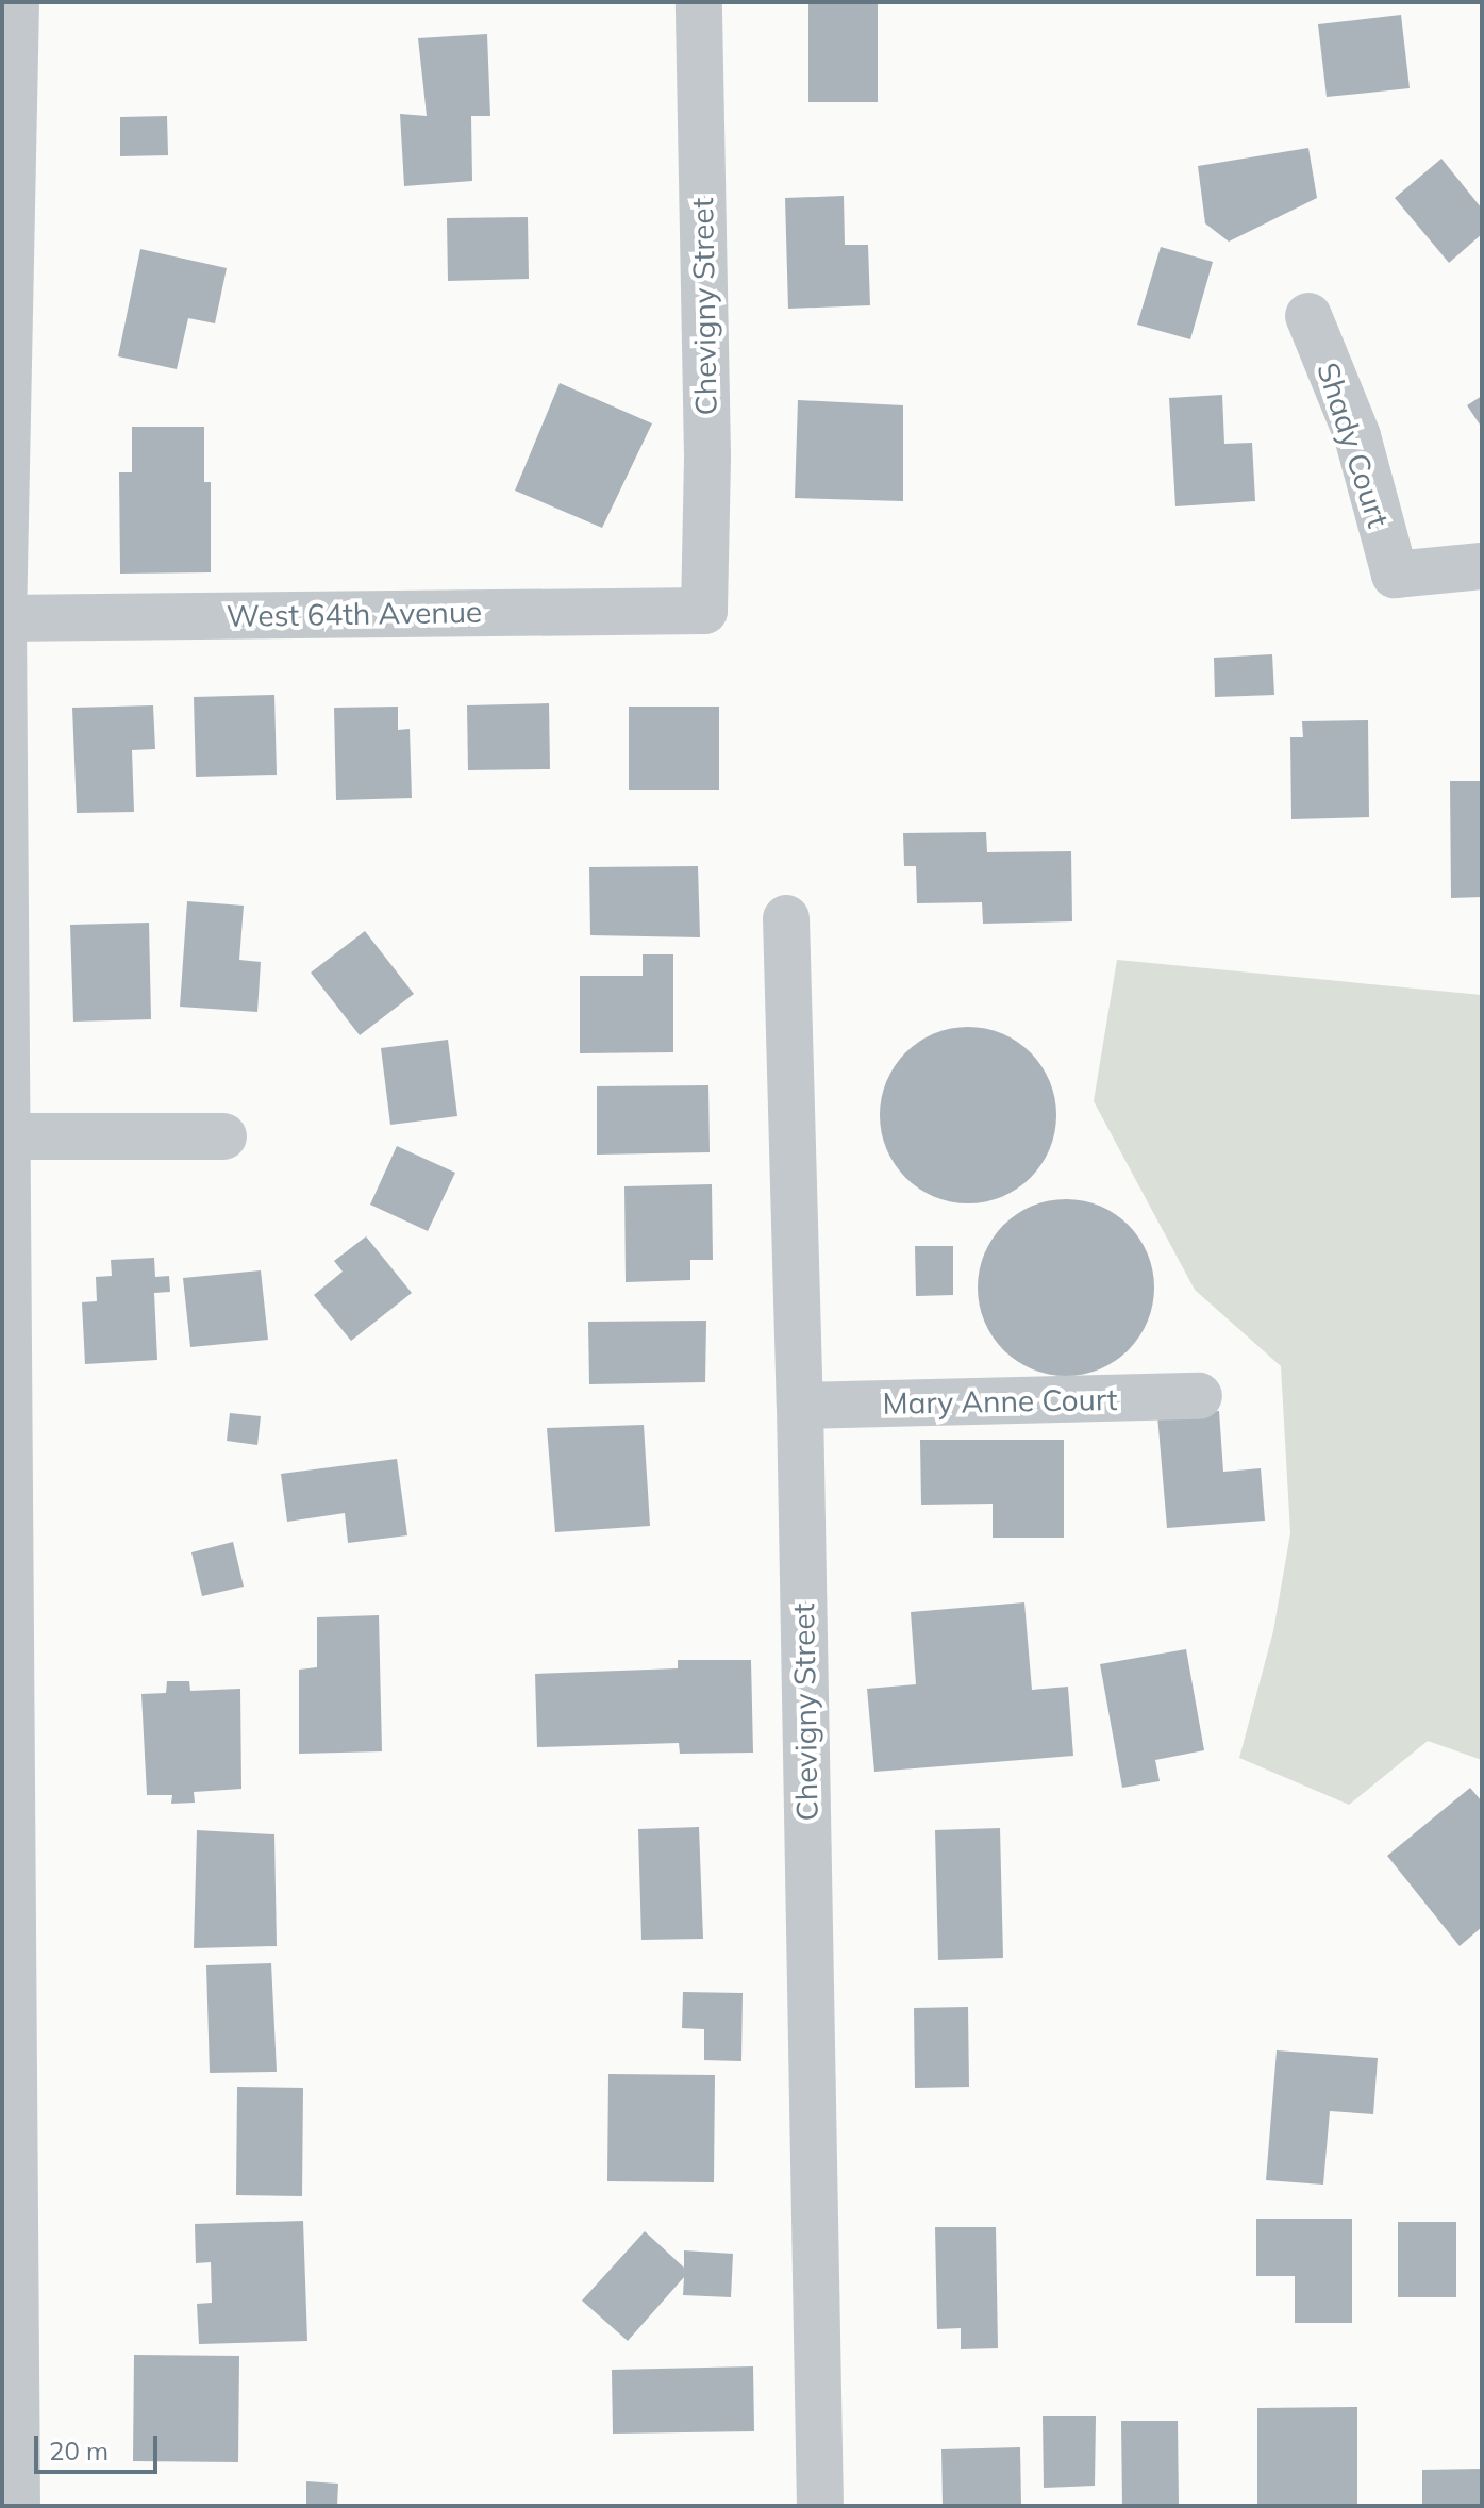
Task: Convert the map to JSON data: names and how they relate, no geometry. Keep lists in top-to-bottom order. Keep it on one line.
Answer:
{"streets":{"street":["Chevigny Street","Shady Court","West 64th Avenue","Mary Anne Court"]},"crossings":[["Chevigny Street","West 64th Avenue"],["Chevigny Street","Mary Anne Court"]],"scale_bar":"20 m"}
